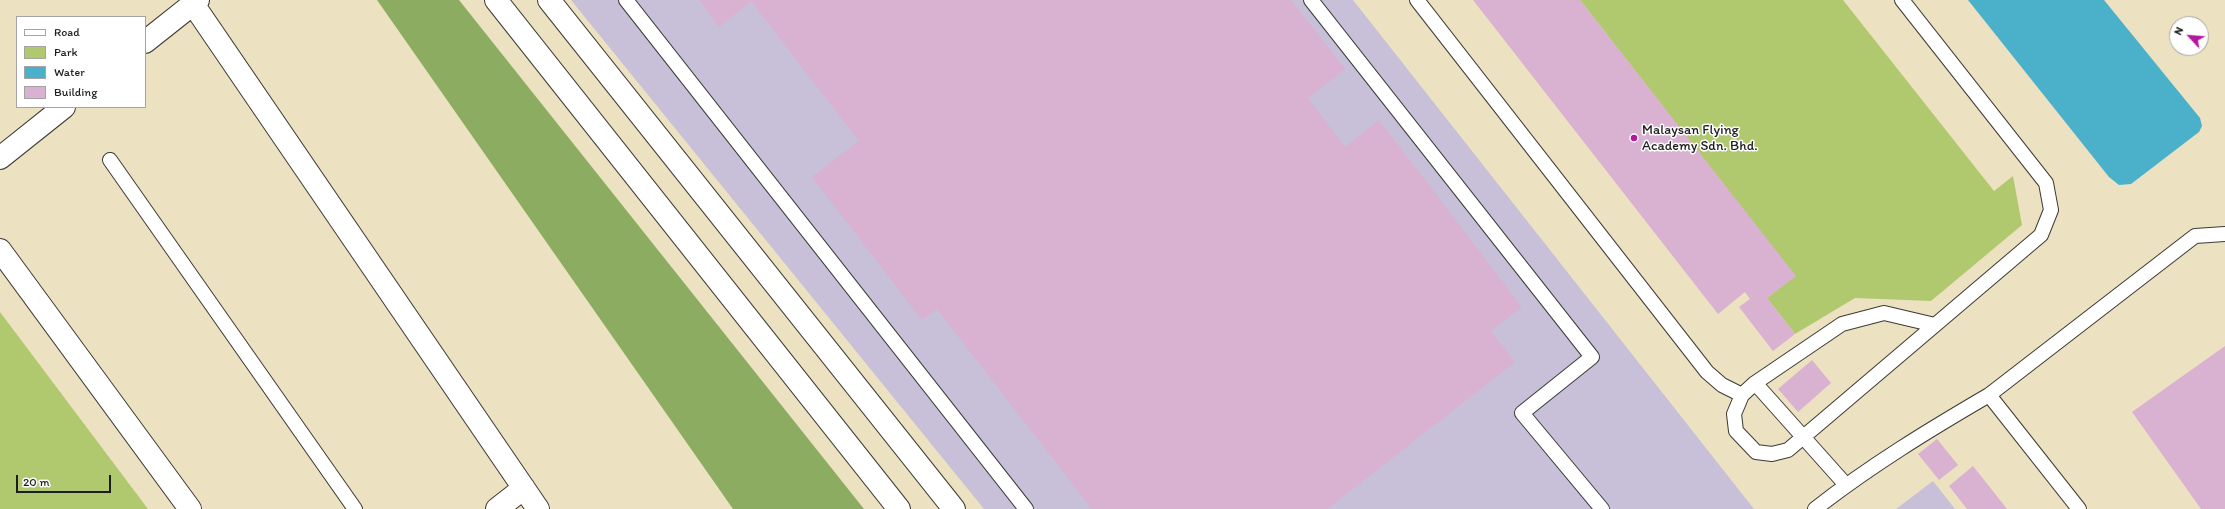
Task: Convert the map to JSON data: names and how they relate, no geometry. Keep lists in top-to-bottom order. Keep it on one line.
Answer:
{"places":["Malaysan Flying Academy Sdn. Bhd."],"legend":["Road","Park","Water","Building"],"scale_bar":"20 m","north":"top left"}
